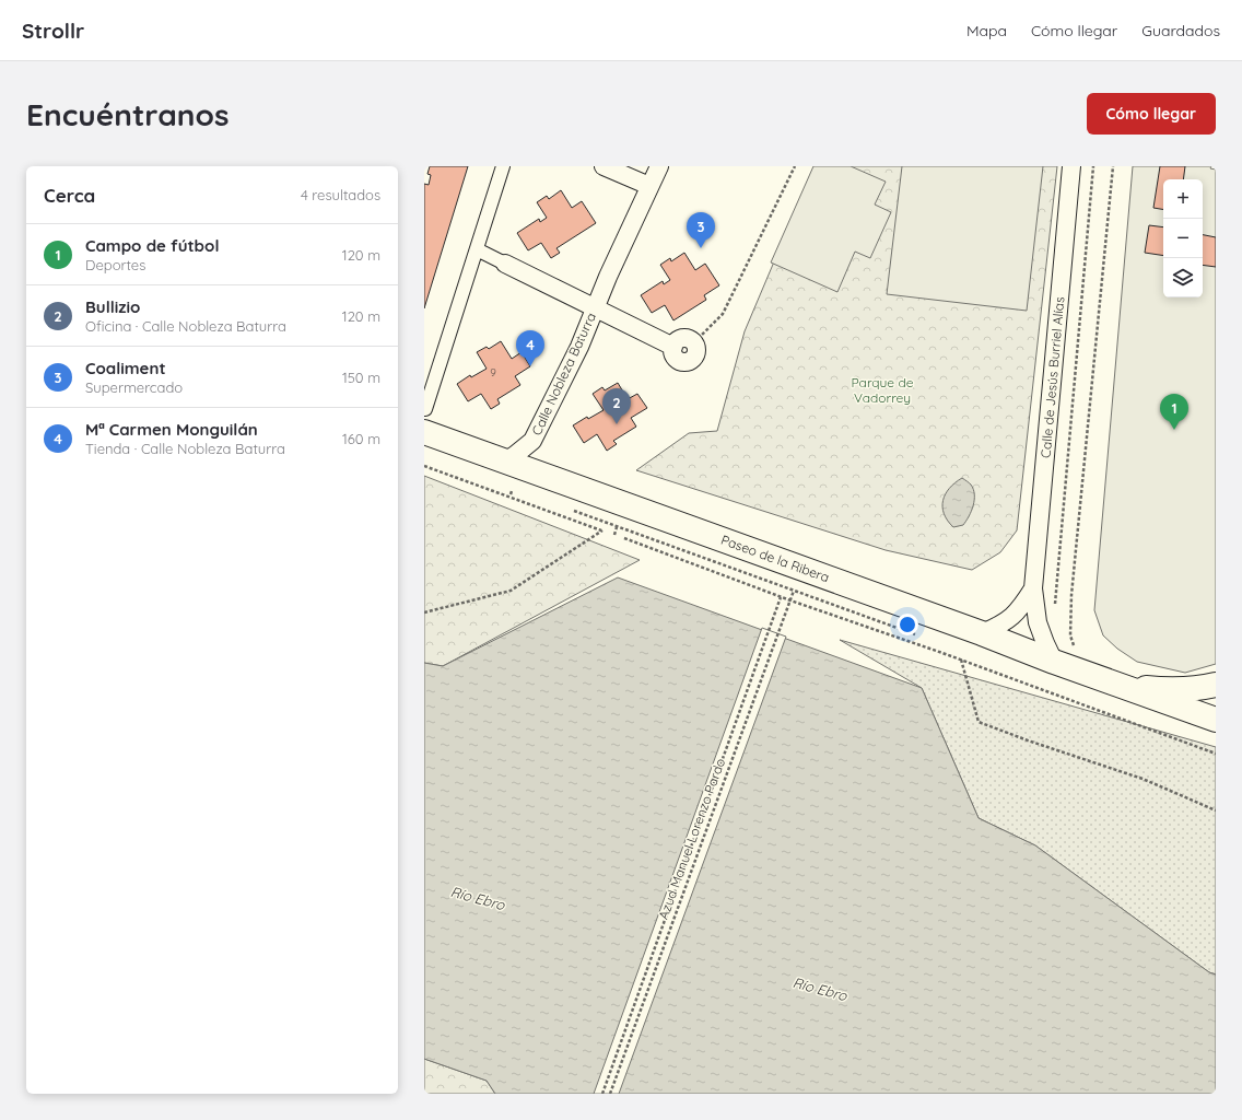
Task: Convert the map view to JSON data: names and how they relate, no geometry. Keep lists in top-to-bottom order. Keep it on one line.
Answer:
{"streets":{"main road":["Paseo de la Ribera"],"street":["Calle Nobleza Baturra","Calle de Jesús Burriel Alías"],"path":["Azud Manuel Lorenzo Pardo"]},"crossings":[["Calle Nobleza Baturra","Paseo de la Ribera"],["Calle de Jesús Burriel Alías","Paseo de la Ribera"]],"water":["Río Ebro"],"parks":["Parque de Vadorrey"],"house_numbers":["9"],"page":{"header":"Strollr","nav":["Mapa","Cómo llegar","Guardados"],"buttons":"Cómo llegar","title":"Encuéntranos","heading":["Cerca","4 resultados"],"map_buttons":["+","−"],"pins":["3","4","2","1"],"list":[{"mark":"1","name":"Campo de fútbol","note":"Deportes","value":"120 m"},{"mark":"2","name":"Bullizio","note":"Oficina · Calle Nobleza Baturra","value":"120 m"},{"mark":"3","name":"Coaliment","note":"Supermercado","value":"150 m"},{"mark":"4","name":"Mª Carmen Monguilán","note":"Tienda · Calle Nobleza Baturra","value":"160 m"}]}}
